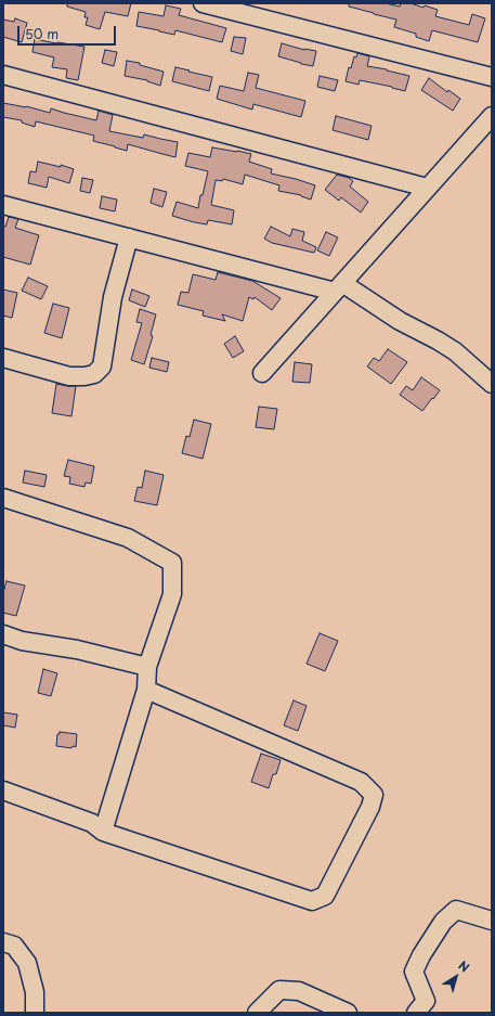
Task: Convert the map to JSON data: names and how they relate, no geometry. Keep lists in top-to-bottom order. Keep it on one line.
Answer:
{"scale_bar":"50 m","north":"top right"}
